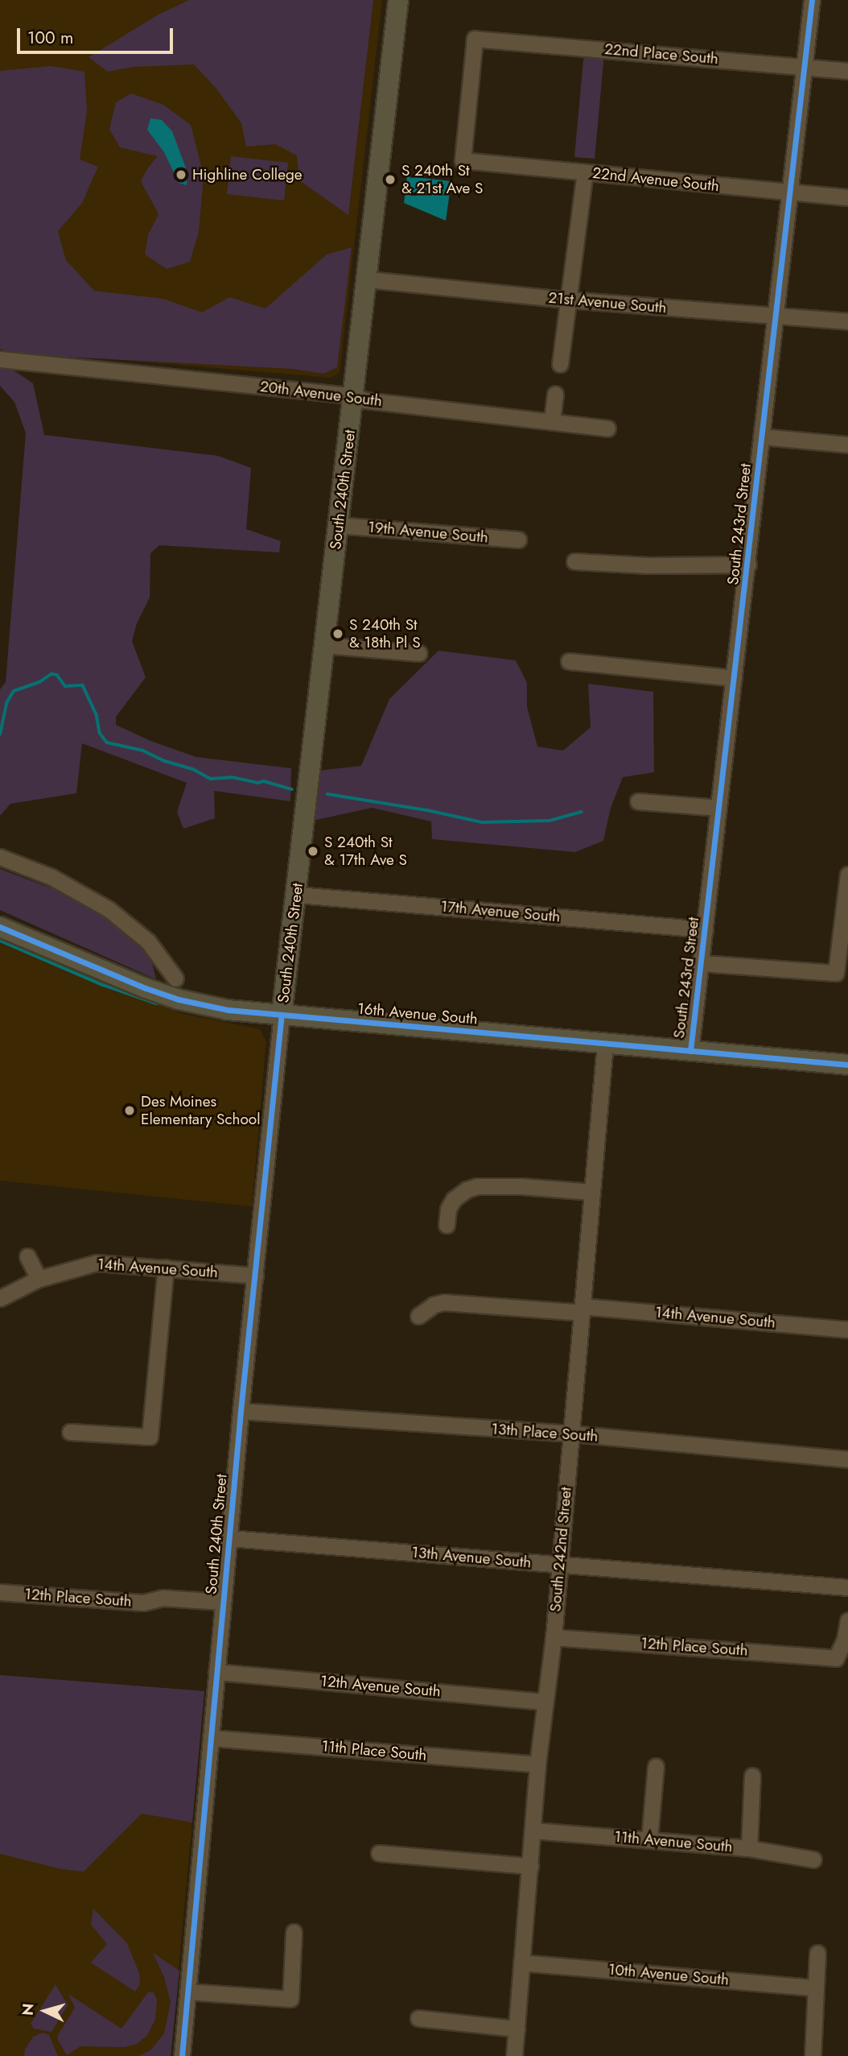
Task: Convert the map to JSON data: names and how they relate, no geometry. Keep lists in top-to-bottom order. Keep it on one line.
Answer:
{"streets":{"main road":["South 240th Street","16th Avenue South"],"street":["22nd Place South","22nd Avenue South","21st Avenue South","20th Avenue South","South 243rd Street","19th Avenue South","17th Avenue South","14th Avenue South","13th Place South","South 242nd Street","13th Avenue South","12th Place South","12th Avenue South","11th Place South","11th Avenue South","10th Avenue South"]},"crossings":[["22nd Place South","22nd Avenue South"],["22nd Place South","South 243rd Street"],["22nd Avenue South","South 243rd Street"],["21st Avenue South","South 240th Street"],["21st Avenue South","South 243rd Street"],["20th Avenue South","South 240th Street"],["South 240th Street","19th Avenue South"],["South 240th Street","17th Avenue South"],["South 240th Street","16th Avenue South"],["South 240th Street","14th Avenue South"],["South 240th Street","13th Place South"],["South 240th Street","13th Avenue South"],["South 240th Street","12th Place South"],["South 240th Street","12th Avenue South"],["South 240th Street","11th Place South"],["South 243rd Street","17th Avenue South"],["South 243rd Street","16th Avenue South"],["16th Avenue South","South 242nd Street"],["14th Avenue South","South 242nd Street"],["13th Place South","South 242nd Street"],["South 242nd Street","13th Avenue South"],["South 242nd Street","12th Place South"],["South 242nd Street","12th Avenue South"],["South 242nd Street","11th Place South"],["South 242nd Street","11th Avenue South"],["South 242nd Street","10th Avenue South"]],"places":["Highline College","S 240th St & 21st Ave S","S 240th St & 18th Pl S","S 240th St & 17th Ave S","Des Moines Elementary School"],"scale_bar":"100 m","north":"left"}
